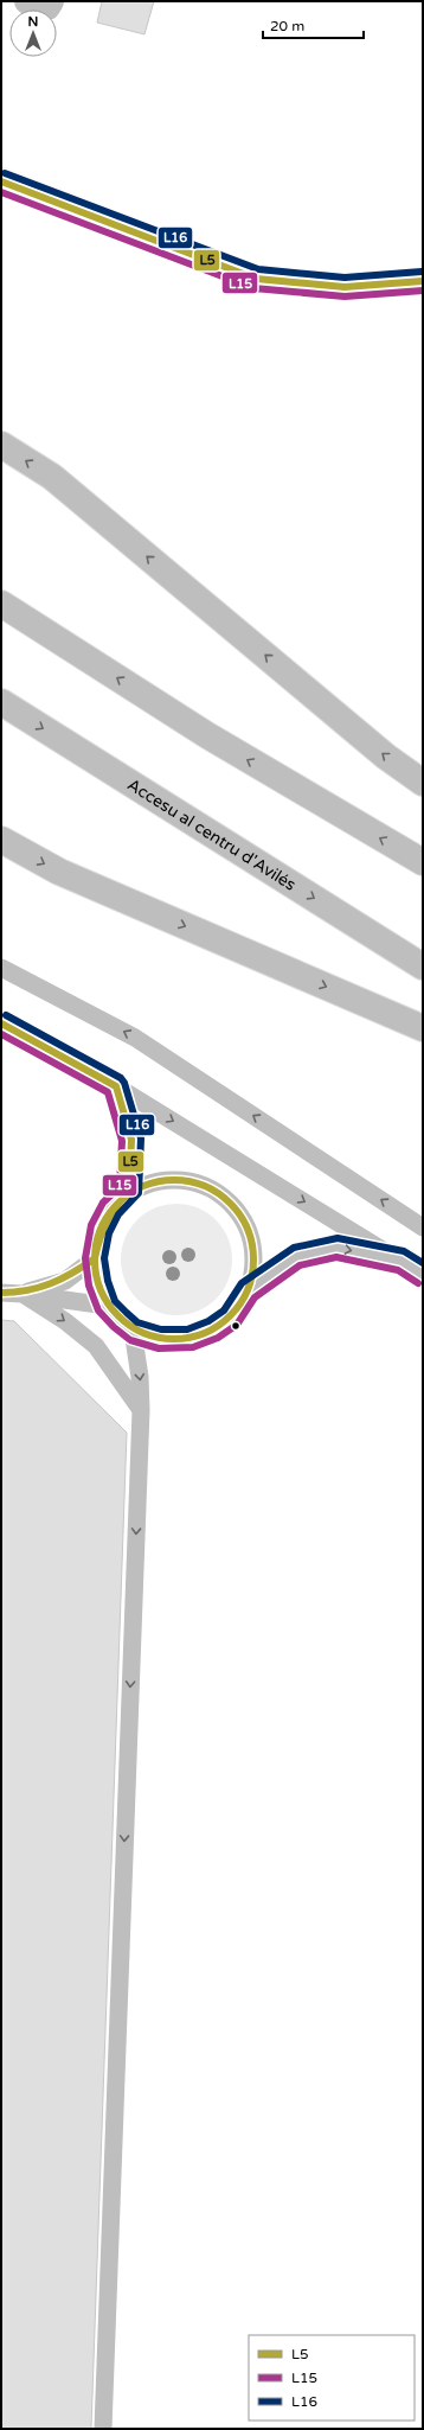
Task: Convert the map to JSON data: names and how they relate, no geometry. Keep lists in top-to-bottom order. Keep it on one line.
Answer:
{"streets":{"main road":["Accesu al centru d'Avilés"]},"lines":["transit line L16","transit line L5","transit line L15"],"legend":["L5","L15","L16"],"scale_bar":"20 m","north":"top"}
